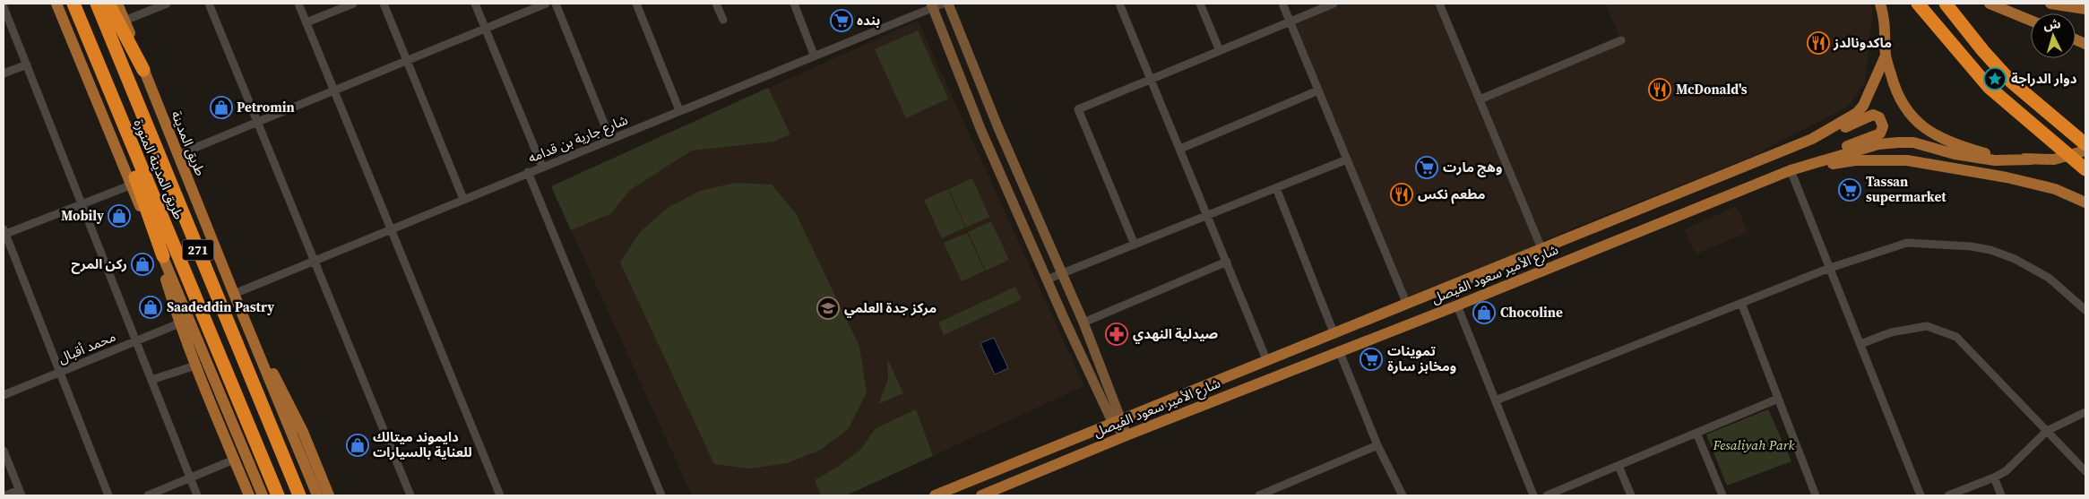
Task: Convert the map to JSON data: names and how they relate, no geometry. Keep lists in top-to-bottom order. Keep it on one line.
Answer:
{"streets":{"highway":["طريق المدينة المنورة","271"],"main road":["طريق المدينة","شارع الأمير سعود الفيصل"],"street":["شارع جارية بن قدامه","محمد أقبال"]},"crossings":[["شارع جارية بن قدامه","طريق المدينة"]],"parks":["Fesaliyah Park"],"places":{"supermarket":["بنده","وهج مارت","Tassan supermarket","تموينات ومخابز سارة"],"restaurant":["ماكدونالدز","McDonald's","مطعم نكس"],"place":["دوار الدراجة"],"shop":["Petromin","Mobily","ركن المرح","Saadeddin Pastry","Chocoline","دايموند ميتالك للعناية بالسيارات"],"school or university":["مركز جدة العلمي"],"pharmacy":["صيدلية النهدي"]},"north":"top"}
